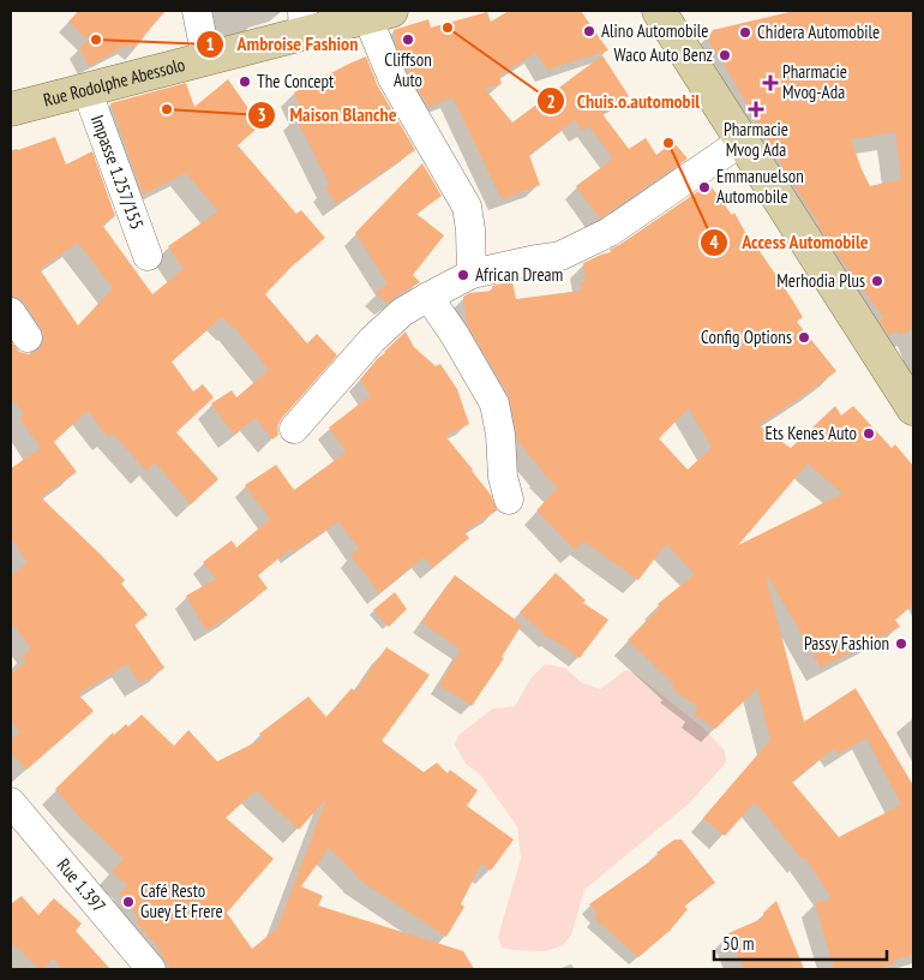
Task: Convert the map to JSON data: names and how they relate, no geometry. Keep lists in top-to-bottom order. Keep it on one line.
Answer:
{"streets":{"main road":["Rue Rodolphe Abessolo"],"street":["Impasse 1.257/155","Rue 1.397"]},"crossings":[["Rue Rodolphe Abessolo","Impasse 1.257/155"]],"places":{"other":["Chuis.o.automobil","Alino Automobile","Chidera Automobile","Ambroise Fashion","Cliffson Auto","Waco Auto Benz","The Concept","Maison Blanche","Access Automobile","Emmanuelson Automobile","African Dream","Merhodia Plus","Config Options","Ets Kenes Auto","Passy Fashion","Café Resto Guey Et Frere"],"health":["Pharmacie Mvog-Ada","Pharmacie Mvog Ada"]},"scale_bar":"50 m"}
